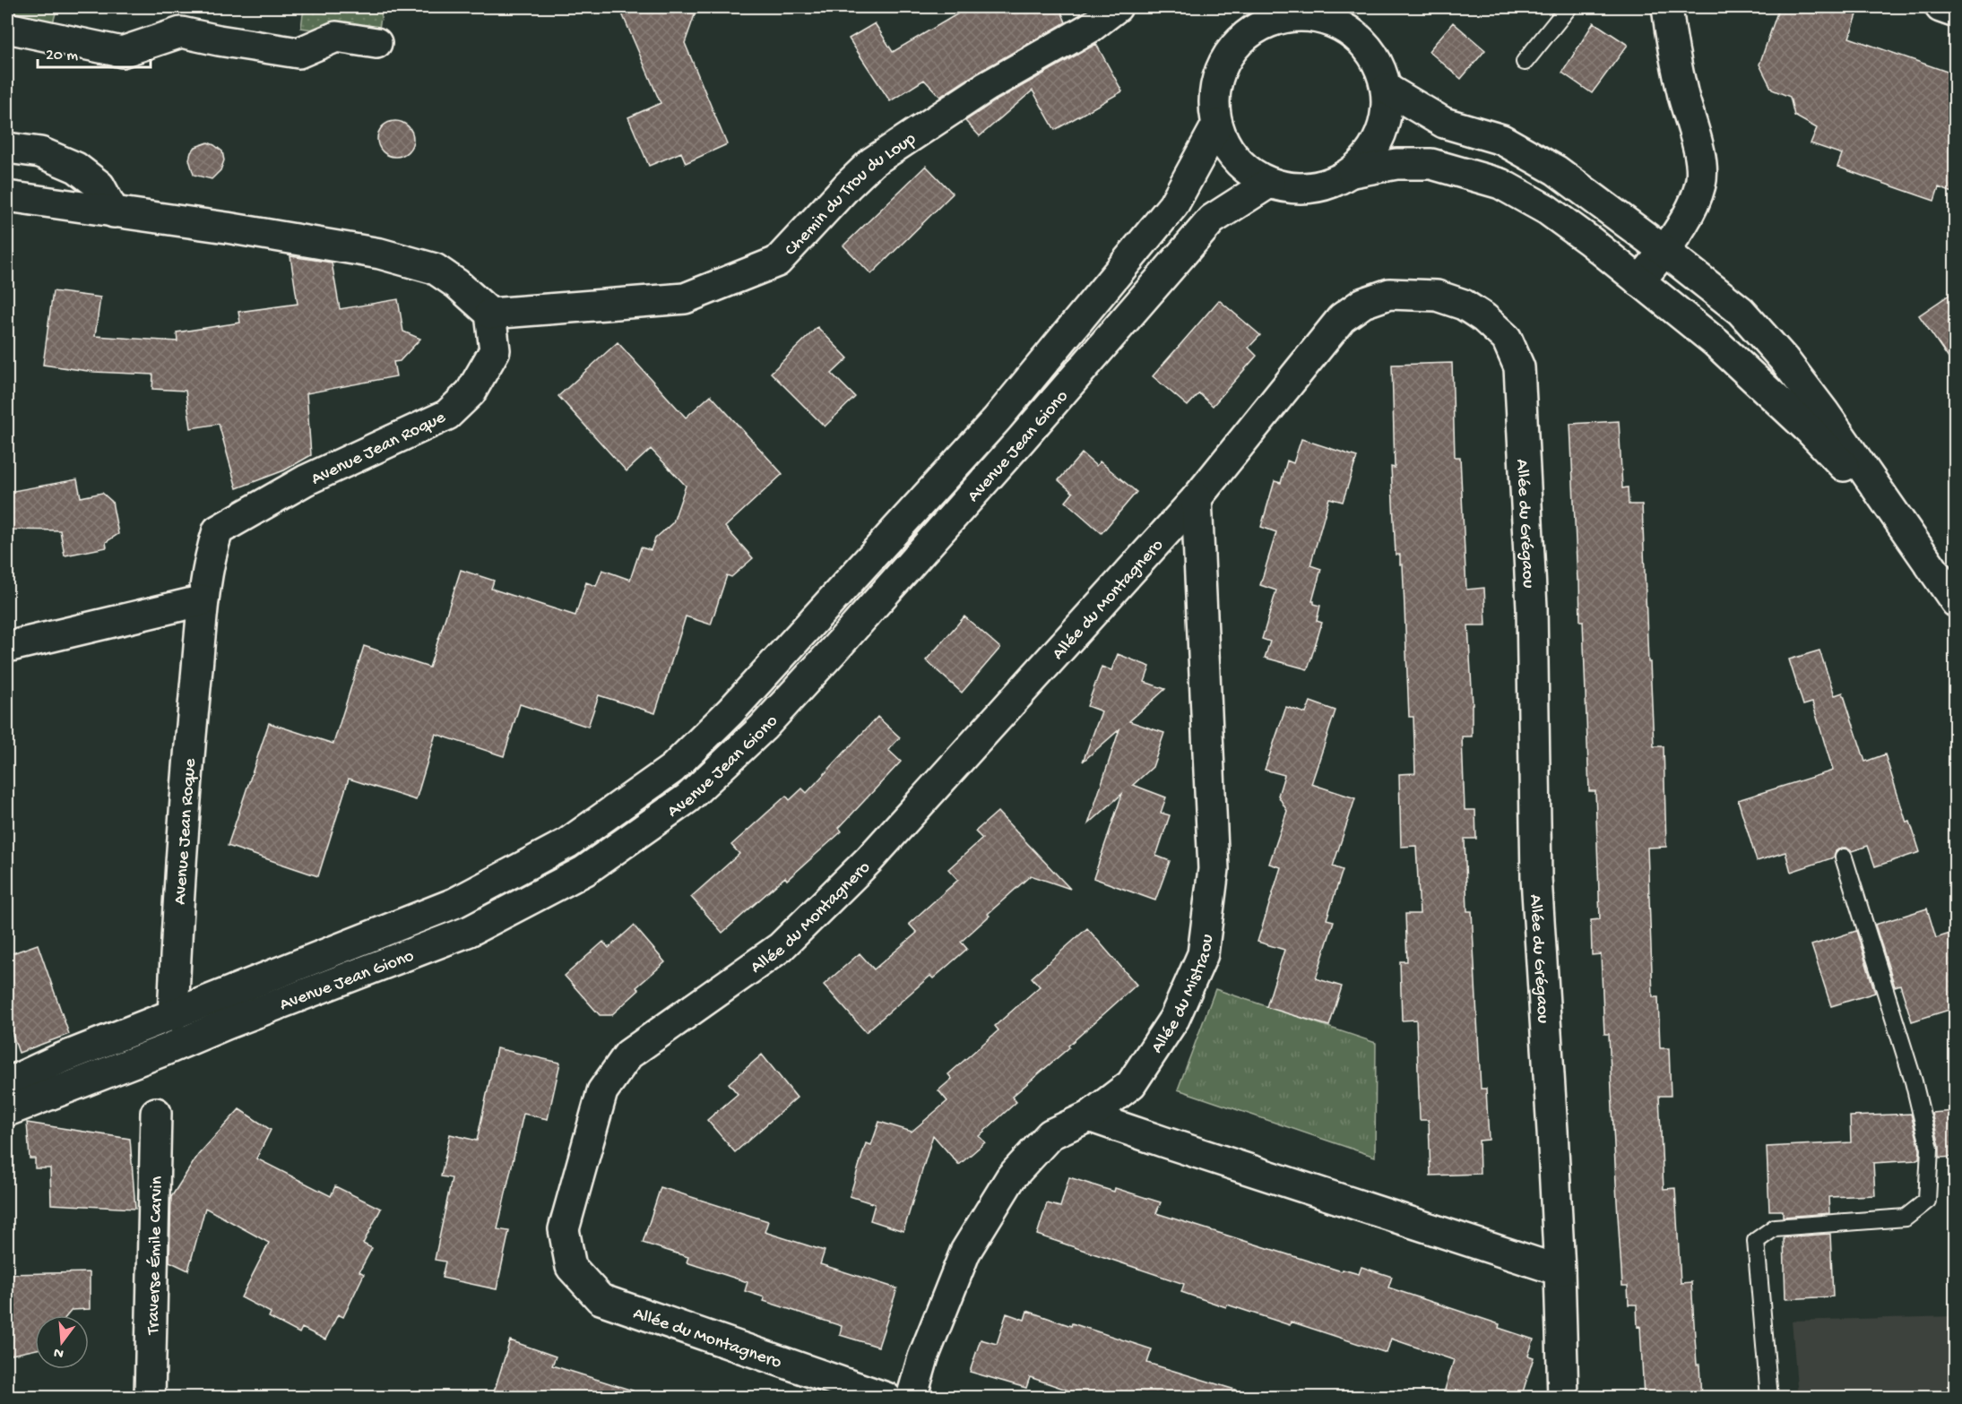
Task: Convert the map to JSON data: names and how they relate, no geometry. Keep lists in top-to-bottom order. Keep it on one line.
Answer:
{"streets":{"street":["Chemin du Trou du Loup","Avenue Jean Giono","Avenue Jean Roque","Allée du Grégaou","Allée du Montagnero","Allée du Mistraou","Traverse Émile Carvin"]},"crossings":[["Chemin du Trou du Loup","Avenue Jean Roque"],["Avenue Jean Giono","Avenue Jean Roque"],["Allée du Grégaou","Allée du Montagnero"],["Allée du Montagnero","Allée du Mistraou"]],"scale_bar":"20 m","north":"bottom"}
